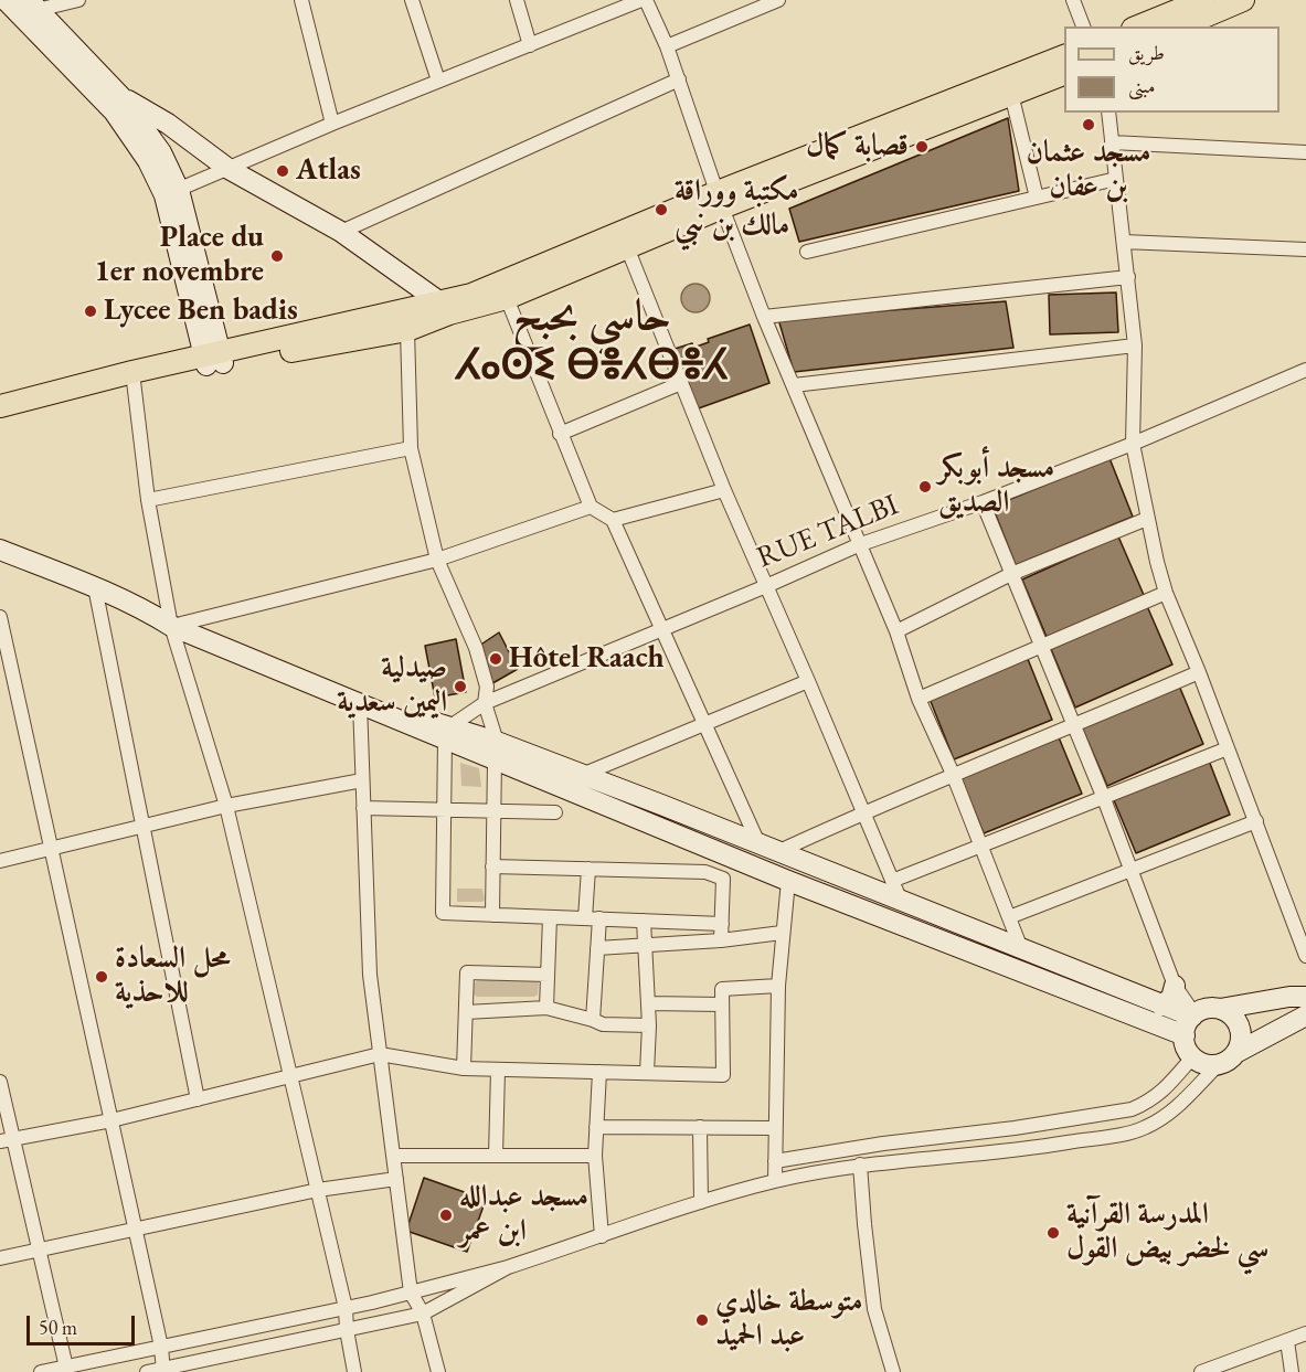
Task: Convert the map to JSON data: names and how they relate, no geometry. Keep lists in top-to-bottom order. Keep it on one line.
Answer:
{"streets":{"street":["RUE TALBI"]},"districts":["حاسي بحبح ⵃⴰⵙⵉ ⴱⴻⵃⴱⴻⵃ"],"places":["مسجد عثمان بن عفان","قصابة كمال","Atlas","مكتبة ووراقة مالك بن نبي","Place du 1er novembre","Lycee Ben badis","مسجد أبوبكر الصديق","Hôtel Raach","صيدلية اليمين سعدية","محل السعادة للاحذية","مسجد عبدالله ابن عمر","المدرسة القرآنية سي لخضر بيض القول","متوسطة خالدي عبد الحميد"],"legend":["طريق","مبنى"],"scale_bar":"50 m"}
